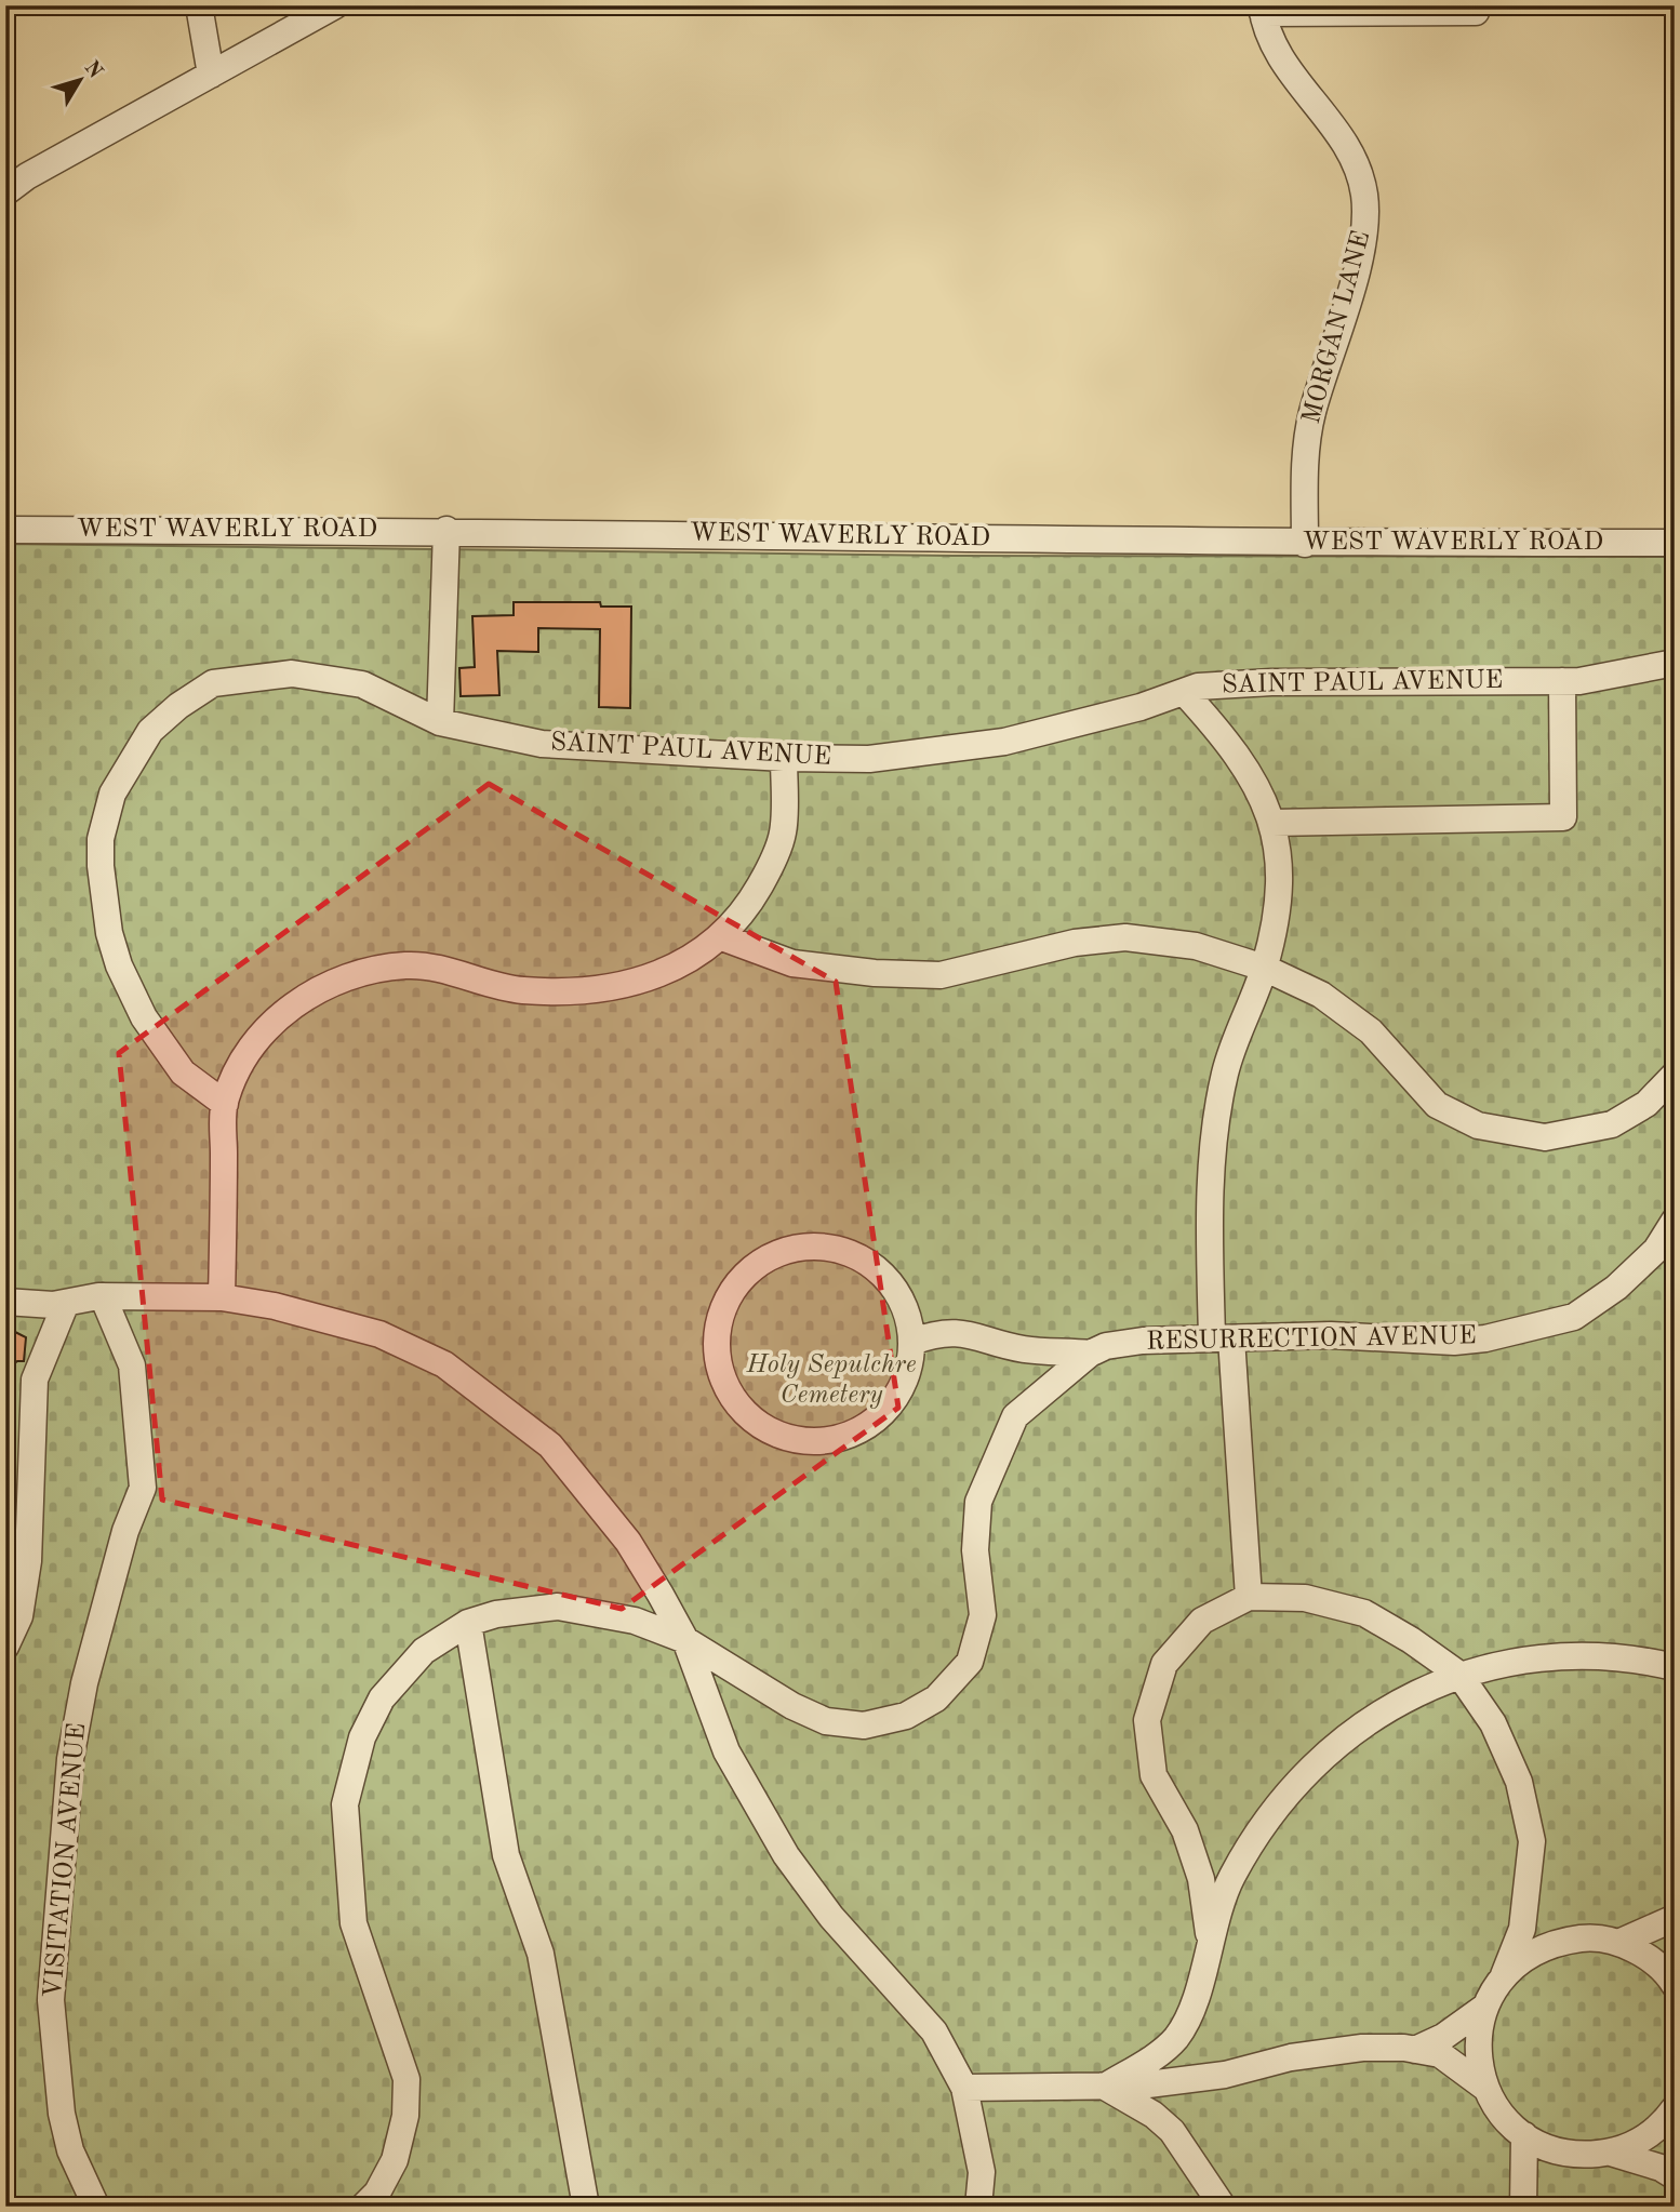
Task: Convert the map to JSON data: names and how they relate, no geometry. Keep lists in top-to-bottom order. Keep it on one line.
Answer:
{"streets":{"street":["MORGAN LANE","WEST WAVERLY ROAD","SAINT PAUL AVENUE","RESURRECTION AVENUE","VISITATION AVENUE"]},"crossings":[["MORGAN LANE","WEST WAVERLY ROAD"]],"parks":["Holy Sepulchre Cemetery"],"north":"top right"}
